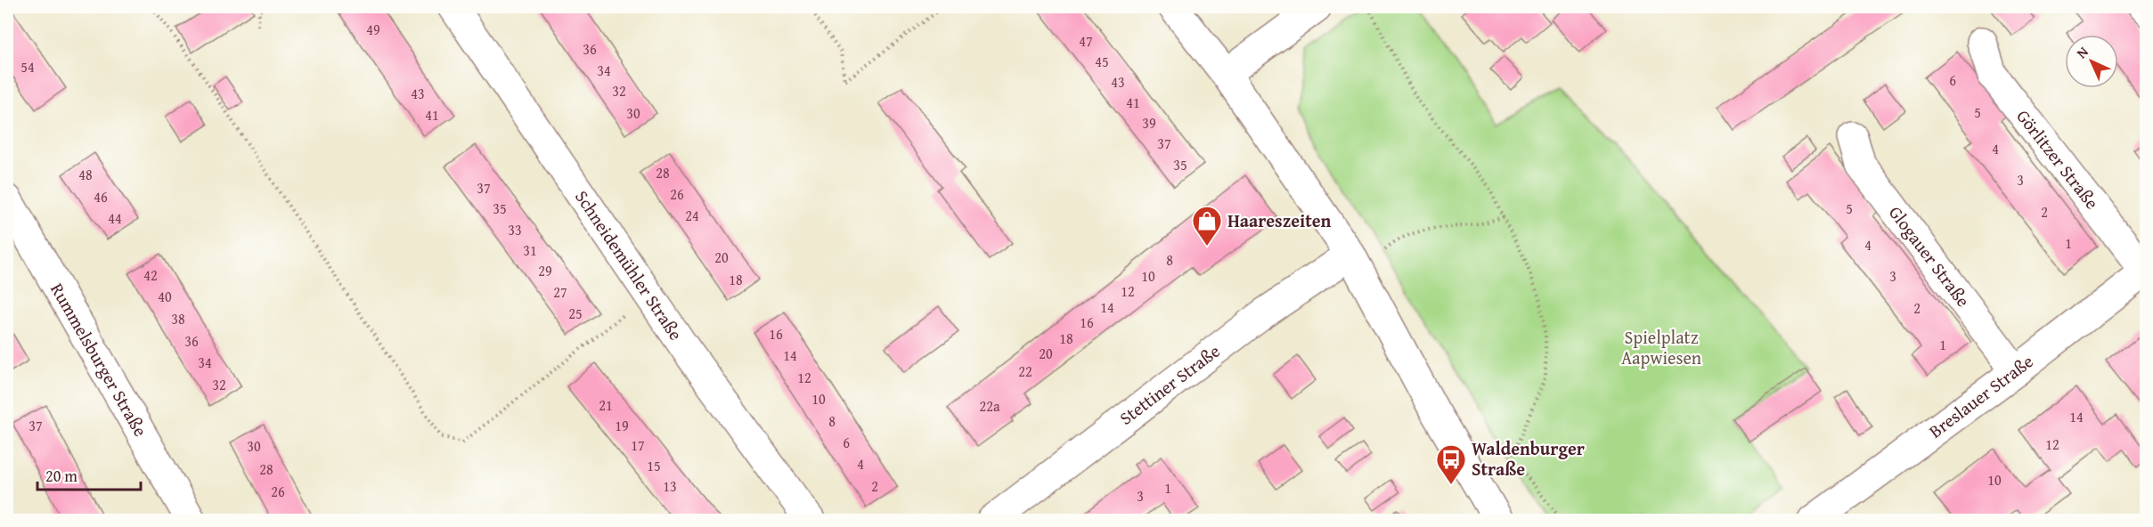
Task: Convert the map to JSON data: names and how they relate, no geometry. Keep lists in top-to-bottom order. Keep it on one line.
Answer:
{"streets":{"street":["Görlitzer Straße","Glogauer Straße","Schneidemühler Straße","Rummelsburger Straße","Stettiner Straße","Breslauer Straße"]},"crossings":[["Görlitzer Straße","Breslauer Straße"],["Glogauer Straße","Breslauer Straße"]],"parks":["Spielplatz Aapwiesen"],"places":{"shop":["Haareszeiten"],"bus stop":["Waldenburger Straße"]},"house_numbers":["49","47","36","45","54","34","6","43","32","43","41","5","30","41","39","37","4","35","28","48","3","37","26","46","35","5","2","24","44","33","1","4","31","20","8","29","42","10","3","18","12","27","40","14","2","25","38","16","16","18","36","1","20","14","34","22","12","32","10","21","22a","14","8","37","19","6","12","17","30","4","15","28","10","13","2","1","26","3"],"scale_bar":"20 m","north":"top left"}
